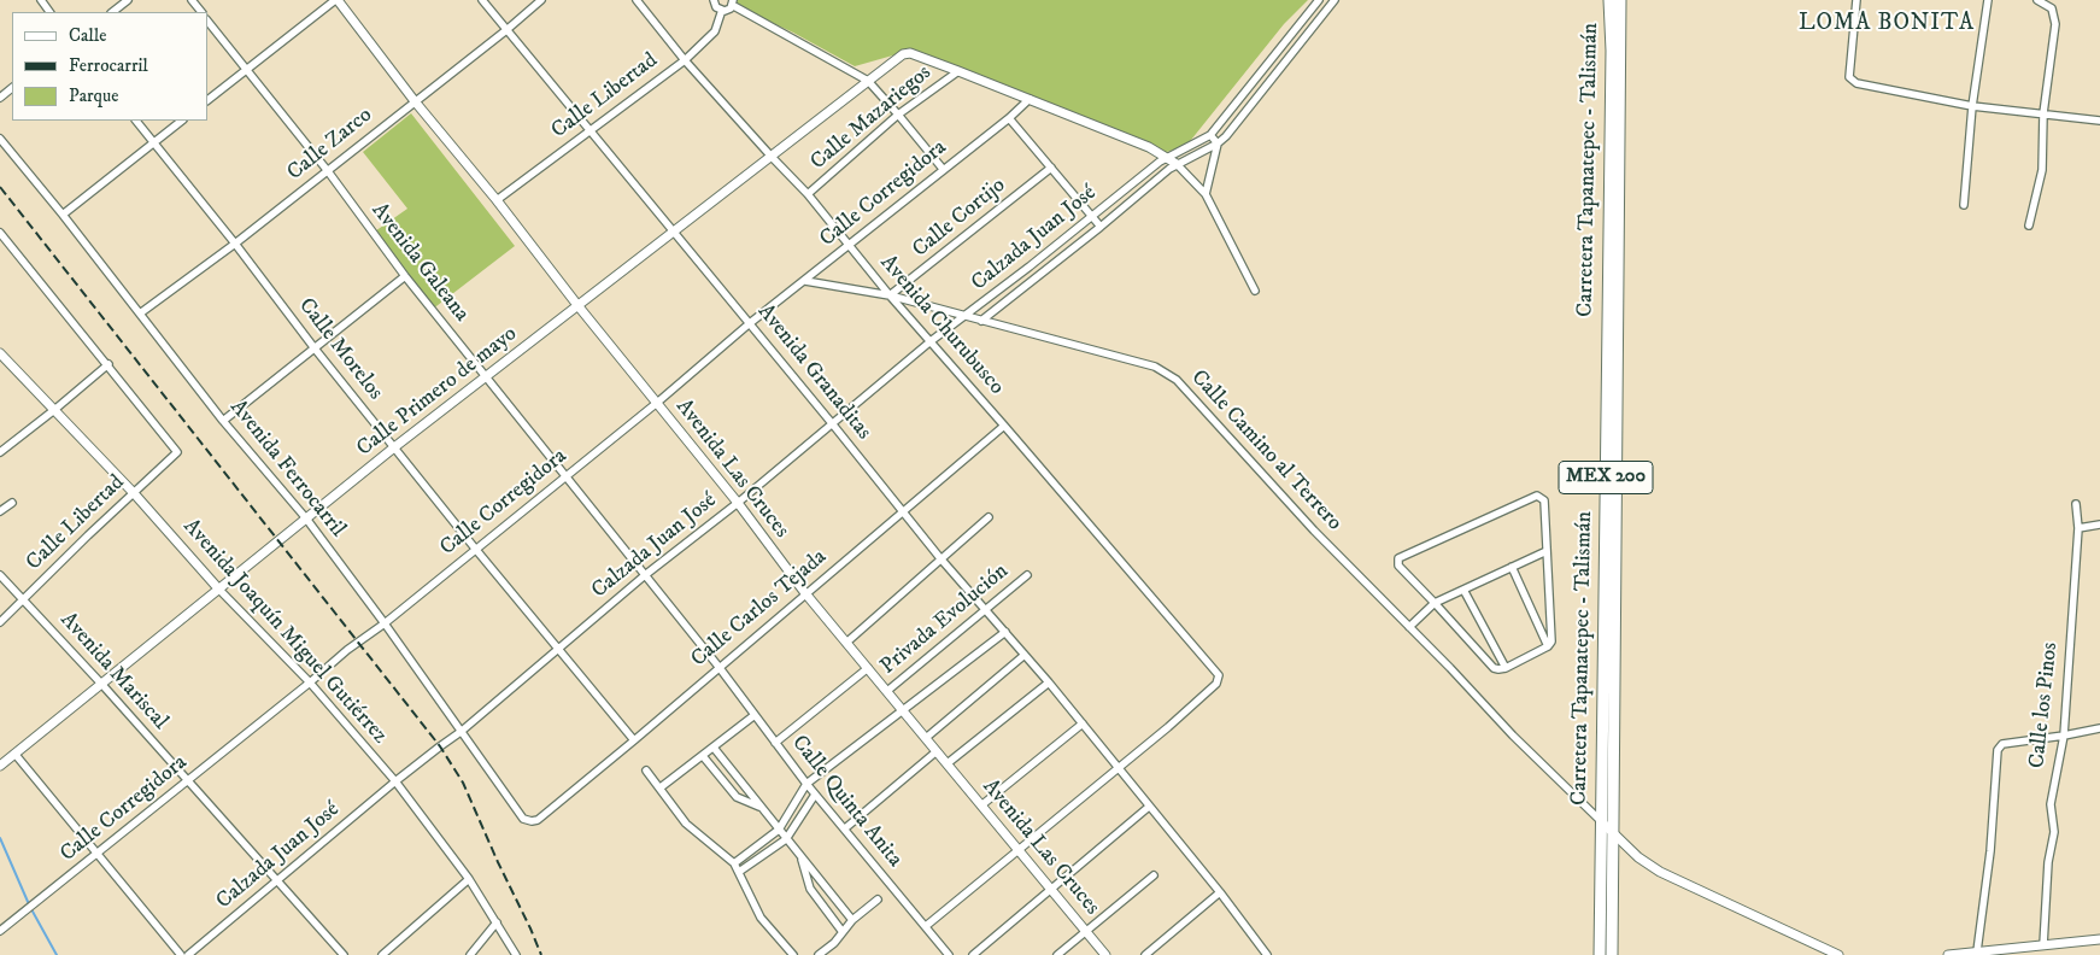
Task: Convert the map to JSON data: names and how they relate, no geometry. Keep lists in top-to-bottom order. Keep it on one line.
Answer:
{"streets":{"highway":["Carretera Tapanatepec - Talismán","MEX 200"],"street":["Calle Libertad","Calle Mazariegos","Calle Zarco","Calle Corregidora","Calle Cortijo","Calzada Juan José","Avenida Galeana","Avenida Churubusco","Calle Morelos","Avenida Granaditas","Calle Primero de mayo","Calle Camino al Terrero","Avenida Ferrocarril","Avenida Las Cruces","Calle Carlos Tejada","Privada Evolución","Avenida Joaquín Miguel Gutiérrez","Avenida Mariscal","Calle los Pinos","Calle Quinta Anita"]},"crossings":[["Calle Libertad","Avenida Churubusco"],["Calle Libertad","Avenida Granaditas"],["Calle Libertad","Avenida Las Cruces"],["Calle Libertad","Avenida Joaquín Miguel Gutiérrez"],["Calle Libertad","Avenida Mariscal"],["Calle Mazariegos","Avenida Churubusco"],["Calle Mazariegos","Calle Primero de mayo"],["Calle Zarco","Avenida Galeana"],["Calle Zarco","Calle Morelos"],["Calle Zarco","Avenida Granaditas"],["Calle Zarco","Avenida Ferrocarril"],["Calle Zarco","Avenida Las Cruces"],["Carretera Tapanatepec - Talismán","Calle Camino al Terrero"],["Calle Corregidora","Avenida Galeana"],["Calle Corregidora","Avenida Churubusco"],["Calle Corregidora","Calle Morelos"],["Calle Corregidora","Avenida Granaditas"],["Calle Corregidora","Calle Camino al Terrero"],["Calle Corregidora","Avenida Ferrocarril"],["Calle Corregidora","Avenida Las Cruces"],["Calle Corregidora","Avenida Joaquín Miguel Gutiérrez"],["Calle Corregidora","Avenida Mariscal"],["Calle Cortijo","Avenida Churubusco"],["Calle Cortijo","Calle Camino al Terrero"],["Calzada Juan José","Avenida Galeana"],["Calzada Juan José","Avenida Churubusco"],["Calzada Juan José","Calle Morelos"],["Calzada Juan José","Avenida Granaditas"],["Calzada Juan José","Calle Camino al Terrero"],["Calzada Juan José","Avenida Ferrocarril"],["Calzada Juan José","Avenida Las Cruces"],["Calzada Juan José","Avenida Joaquín Miguel Gutiérrez"],["Calzada Juan José","Avenida Mariscal"],["Avenida Galeana","Calle Primero de mayo"],["Avenida Galeana","Calle Carlos Tejada"],["Avenida Galeana","Calle Quinta Anita"],["Avenida Churubusco","Avenida Granaditas"],["Avenida Churubusco","Calle Primero de mayo"],["Avenida Churubusco","Calle Camino al Terrero"],["Avenida Churubusco","Calle Carlos Tejada"],["Calle Morelos","Calle Primero de mayo"],["Calle Morelos","Calle Carlos Tejada"],["Avenida Granaditas","Calle Primero de mayo"],["Avenida Granaditas","Calle Carlos Tejada"],["Avenida Granaditas","Privada Evolución"],["Calle Primero de mayo","Avenida Ferrocarril"],["Calle Primero de mayo","Avenida Las Cruces"],["Calle Primero de mayo","Avenida Joaquín Miguel Gutiérrez"],["Calle Primero de mayo","Avenida Mariscal"],["Avenida Ferrocarril","Calle Carlos Tejada"],["Avenida Las Cruces","Calle Carlos Tejada"],["Avenida Las Cruces","Privada Evolución"],["Calle Carlos Tejada","Calle Quinta Anita"]],"districts":["LOMA BONITA"],"legend":["Calle","Ferrocarril","Parque"]}
